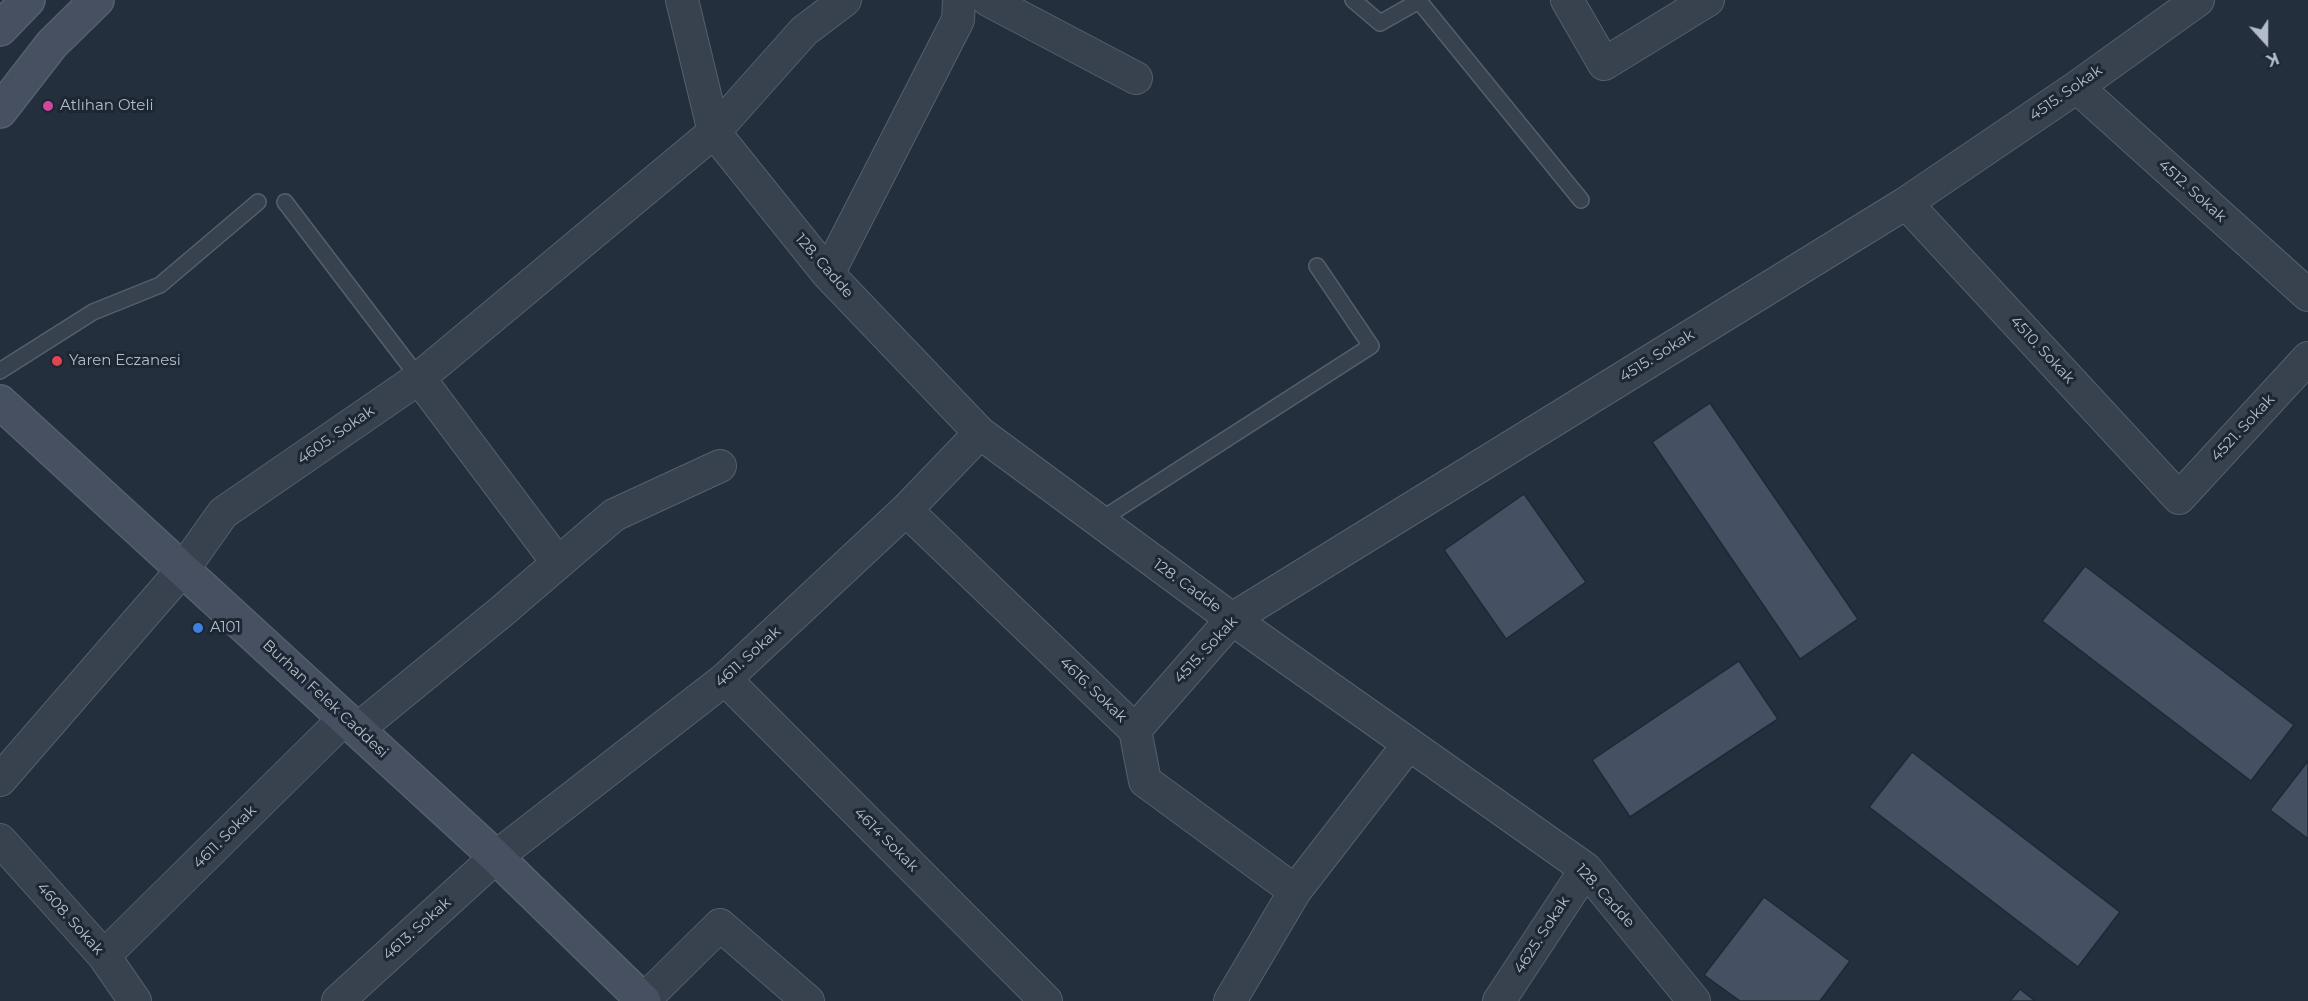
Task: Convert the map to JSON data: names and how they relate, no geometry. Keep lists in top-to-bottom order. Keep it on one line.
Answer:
{"streets":{"street":["4515. Sokak","4512. Sokak","128. Cadde","4510. Sokak","4521. Sokak","4605. Sokak","4611. Sokak","4616. Sokak","Burhan Felek Caddesi","4614 Sokak","4608. Sokak","4613. Sokak","4625. Sokak"]},"crossings":[["4515. Sokak","4512. Sokak"],["4515. Sokak","128. Cadde"],["4515. Sokak","4510. Sokak"],["4515. Sokak","4616. Sokak"],["128. Cadde","4605. Sokak"],["128. Cadde","4611. Sokak"],["128. Cadde","4625. Sokak"],["4510. Sokak","4521. Sokak"],["4605. Sokak","Burhan Felek Caddesi"],["4611. Sokak","4616. Sokak"],["4611. Sokak","Burhan Felek Caddesi"],["4611. Sokak","4614 Sokak"],["4611. Sokak","4608. Sokak"],["4611. Sokak","4613. Sokak"],["Burhan Felek Caddesi","4613. Sokak"]],"places":["Atlıhan Oteli","Yaren Eczanesi","A101"],"north":"bottom"}
